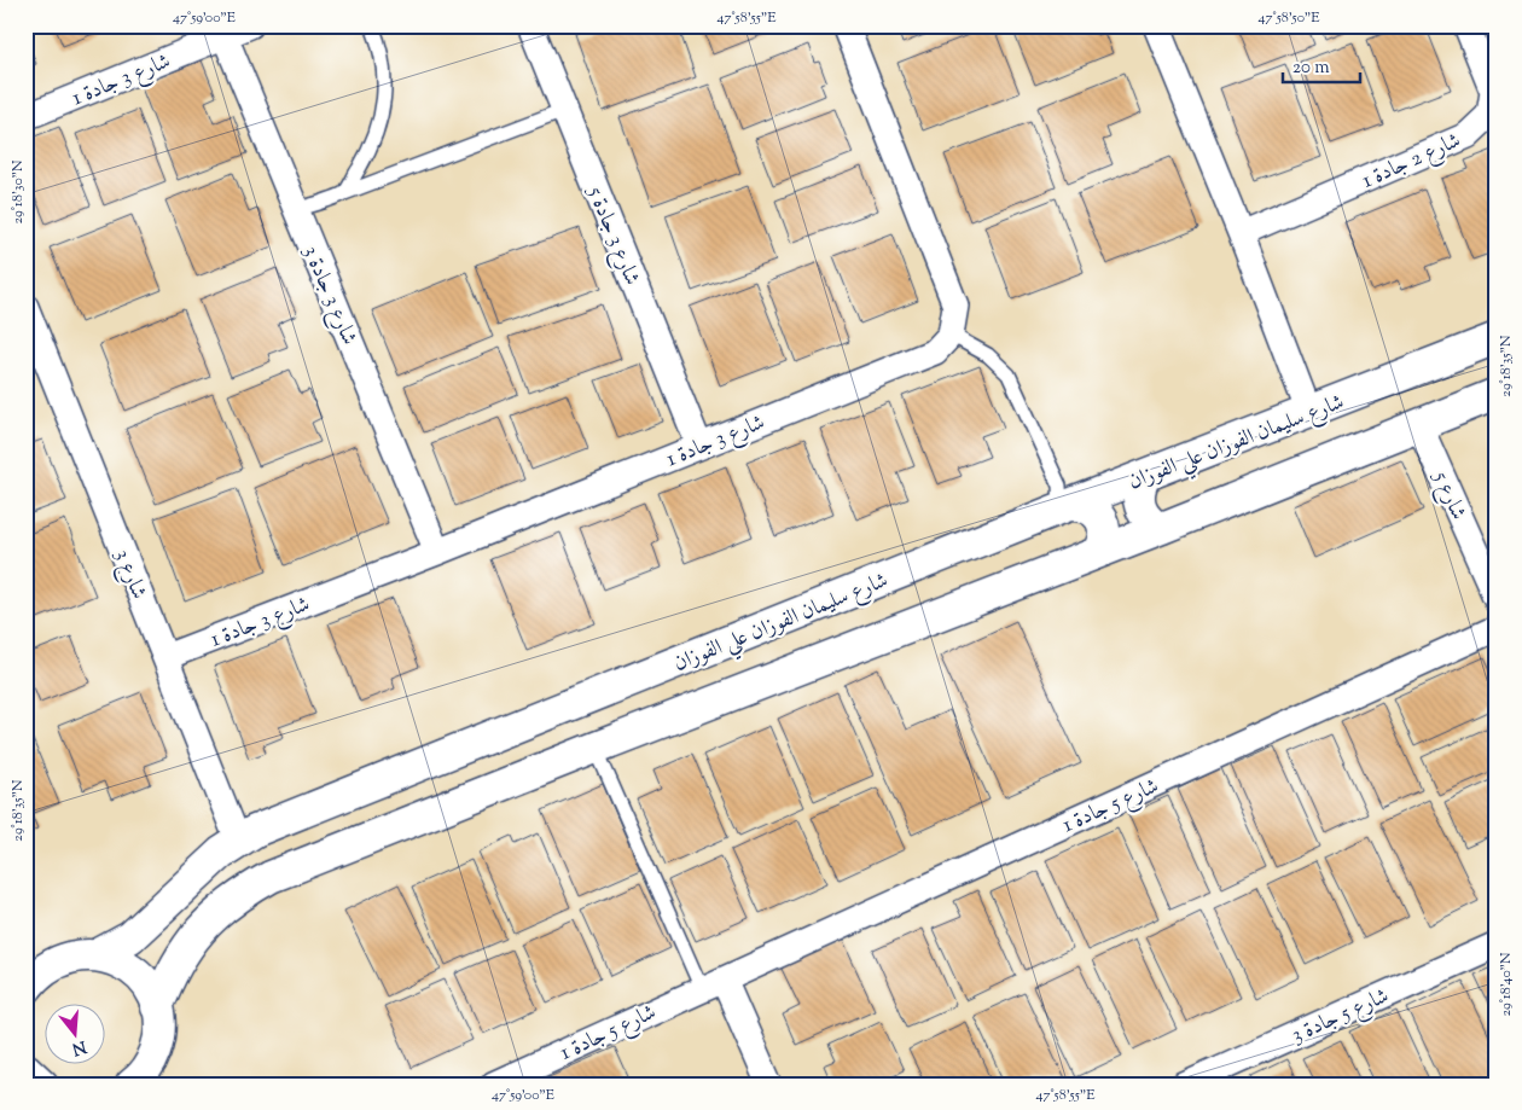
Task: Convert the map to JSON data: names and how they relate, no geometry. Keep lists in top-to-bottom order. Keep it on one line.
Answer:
{"streets":{"street":["شارع 3 جادة 1","شارع 2 جادة 1","شارع 3 جادة 5","شارع 3 جادة 3","شارع سليمان الفوزان علي الفوزان","شارع 5","شارع 3","شارع 5 جادة 1","شارع 5 جادة 3"]},"crossings":[["شارع 3 جادة 1","شارع 3 جادة 5"],["شارع 3 جادة 1","شارع 3 جادة 3"],["شارع 3 جادة 1","شارع 3"],["شارع سليمان الفوزان علي الفوزان","شارع 3"]],"scale_bar":"20 m","north":"bottom","coordinates":["47°59'00\"E","47°58'55\"E","47°58'50\"E","29°18'30\"N","29°18'35\"N","29°18'40\"N"]}
